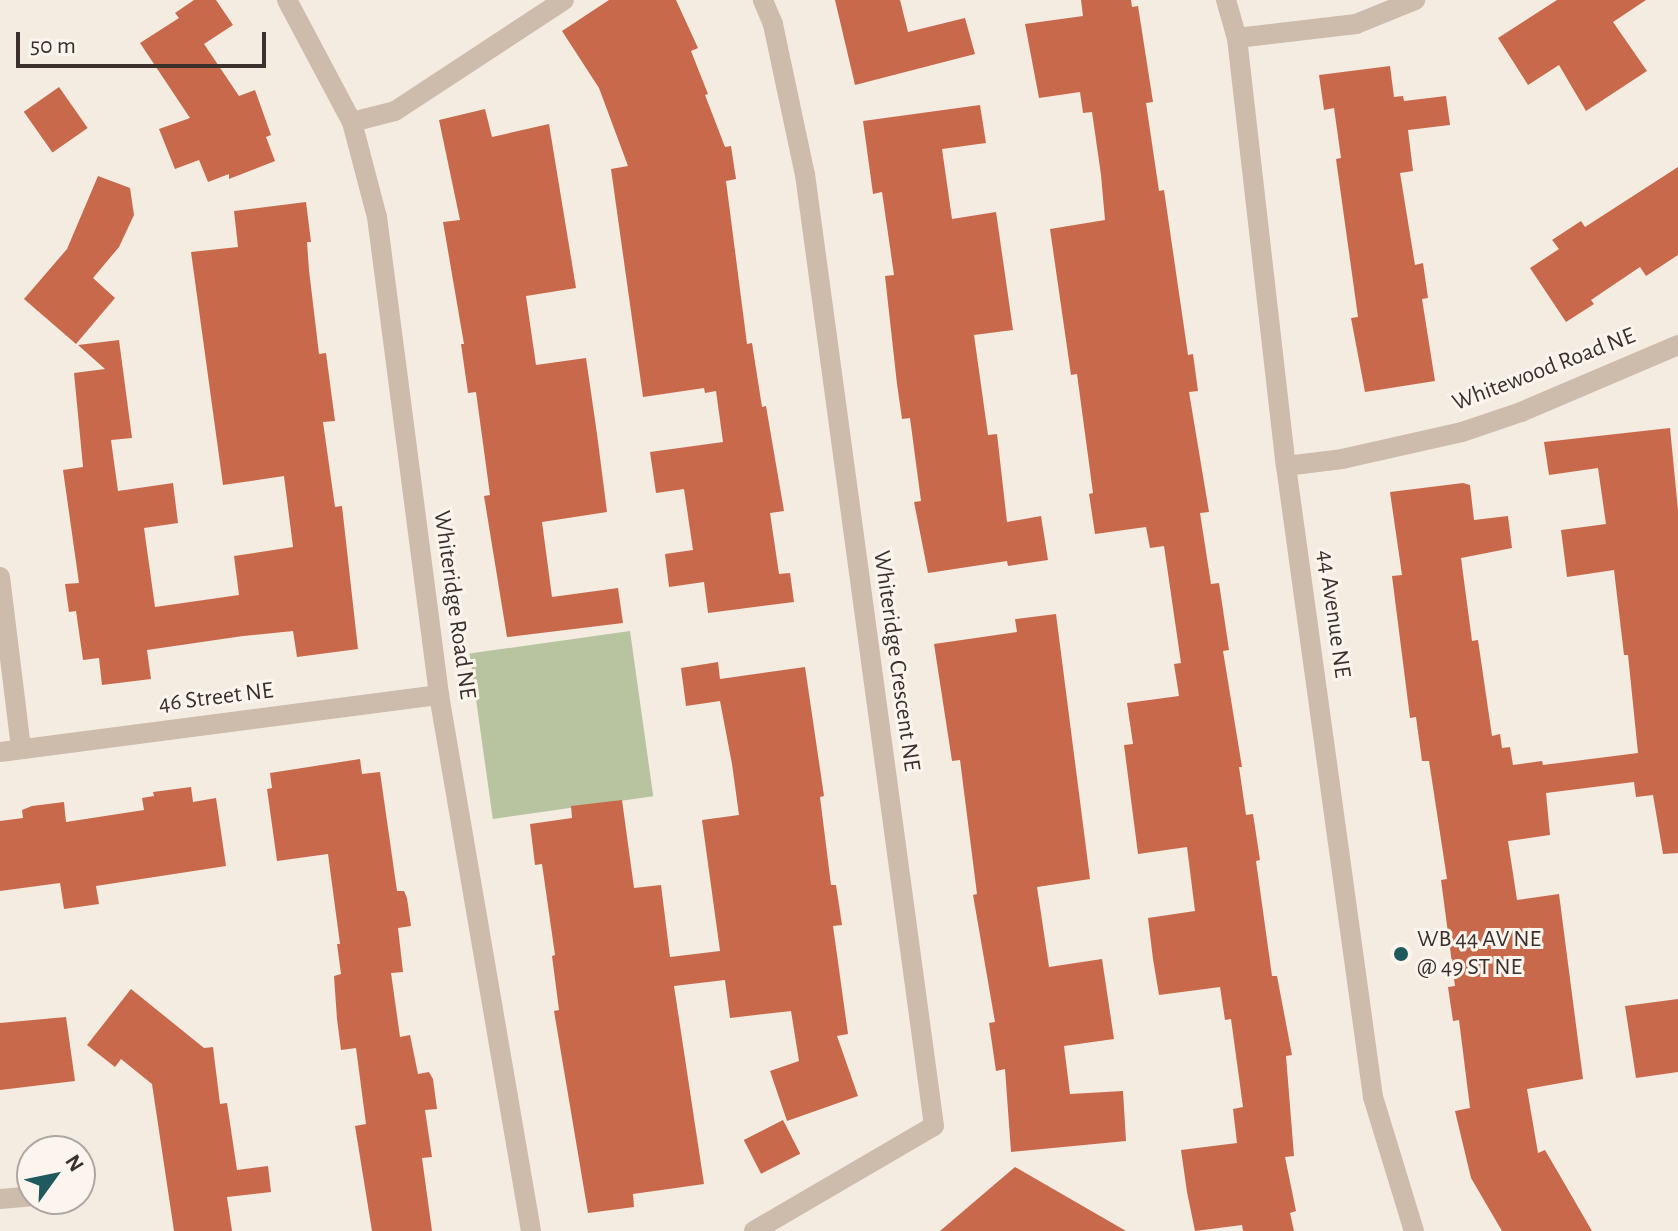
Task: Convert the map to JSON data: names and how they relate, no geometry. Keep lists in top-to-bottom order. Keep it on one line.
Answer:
{"streets":{"street":["Whitewood Road NE","Whiteridge Road NE","44 Avenue NE","Whiteridge Crescent NE","46 Street NE"]},"crossings":[["Whitewood Road NE","44 Avenue NE"],["Whiteridge Road NE","46 Street NE"]],"places":["WB 44 AV NE @ 49 ST NE"],"scale_bar":"50 m","north":"top right"}
